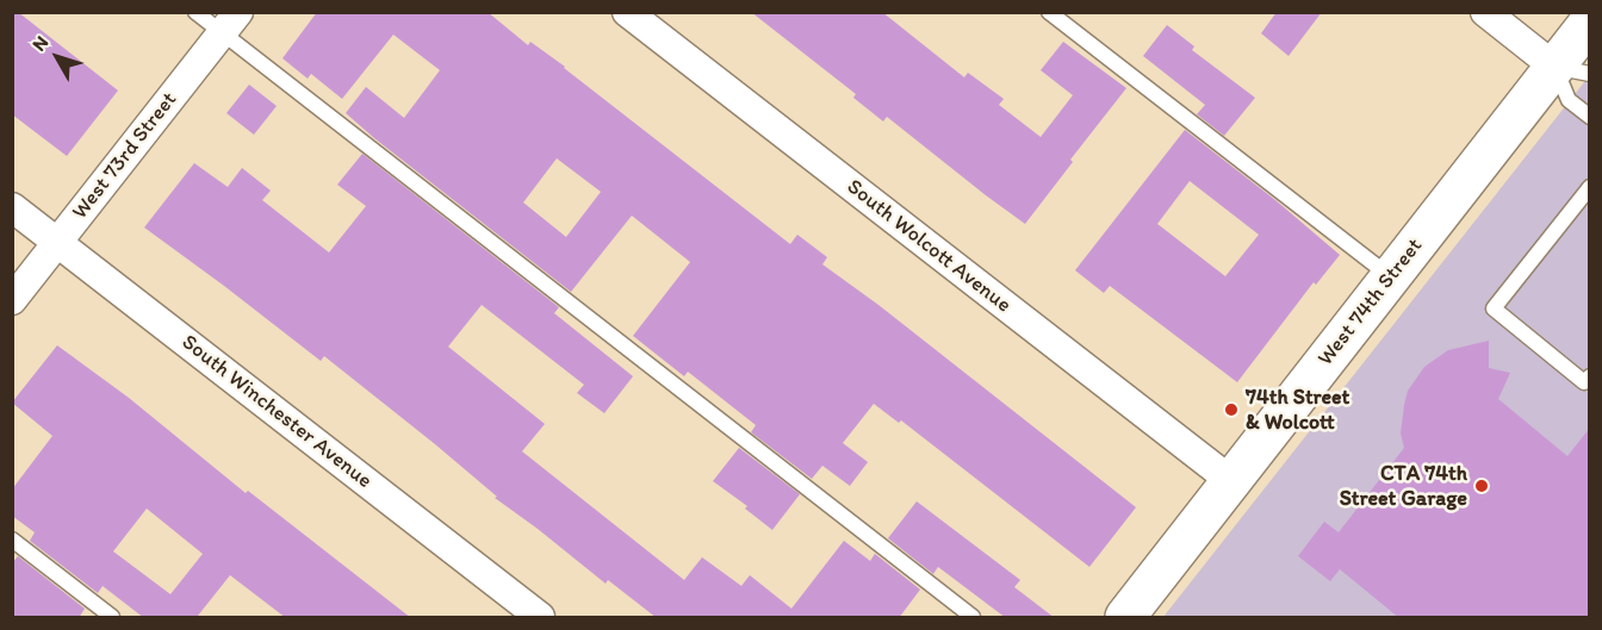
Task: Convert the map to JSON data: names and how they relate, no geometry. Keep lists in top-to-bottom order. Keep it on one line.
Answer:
{"streets":{"street":["West 73rd Street","South Wolcott Avenue","West 74th Street","South Winchester Avenue"]},"crossings":[["West 73rd Street","South Winchester Avenue"],["South Wolcott Avenue","West 74th Street"]],"places":["74th Street & Wolcott","CTA 74th Street Garage"],"north":"top left"}
